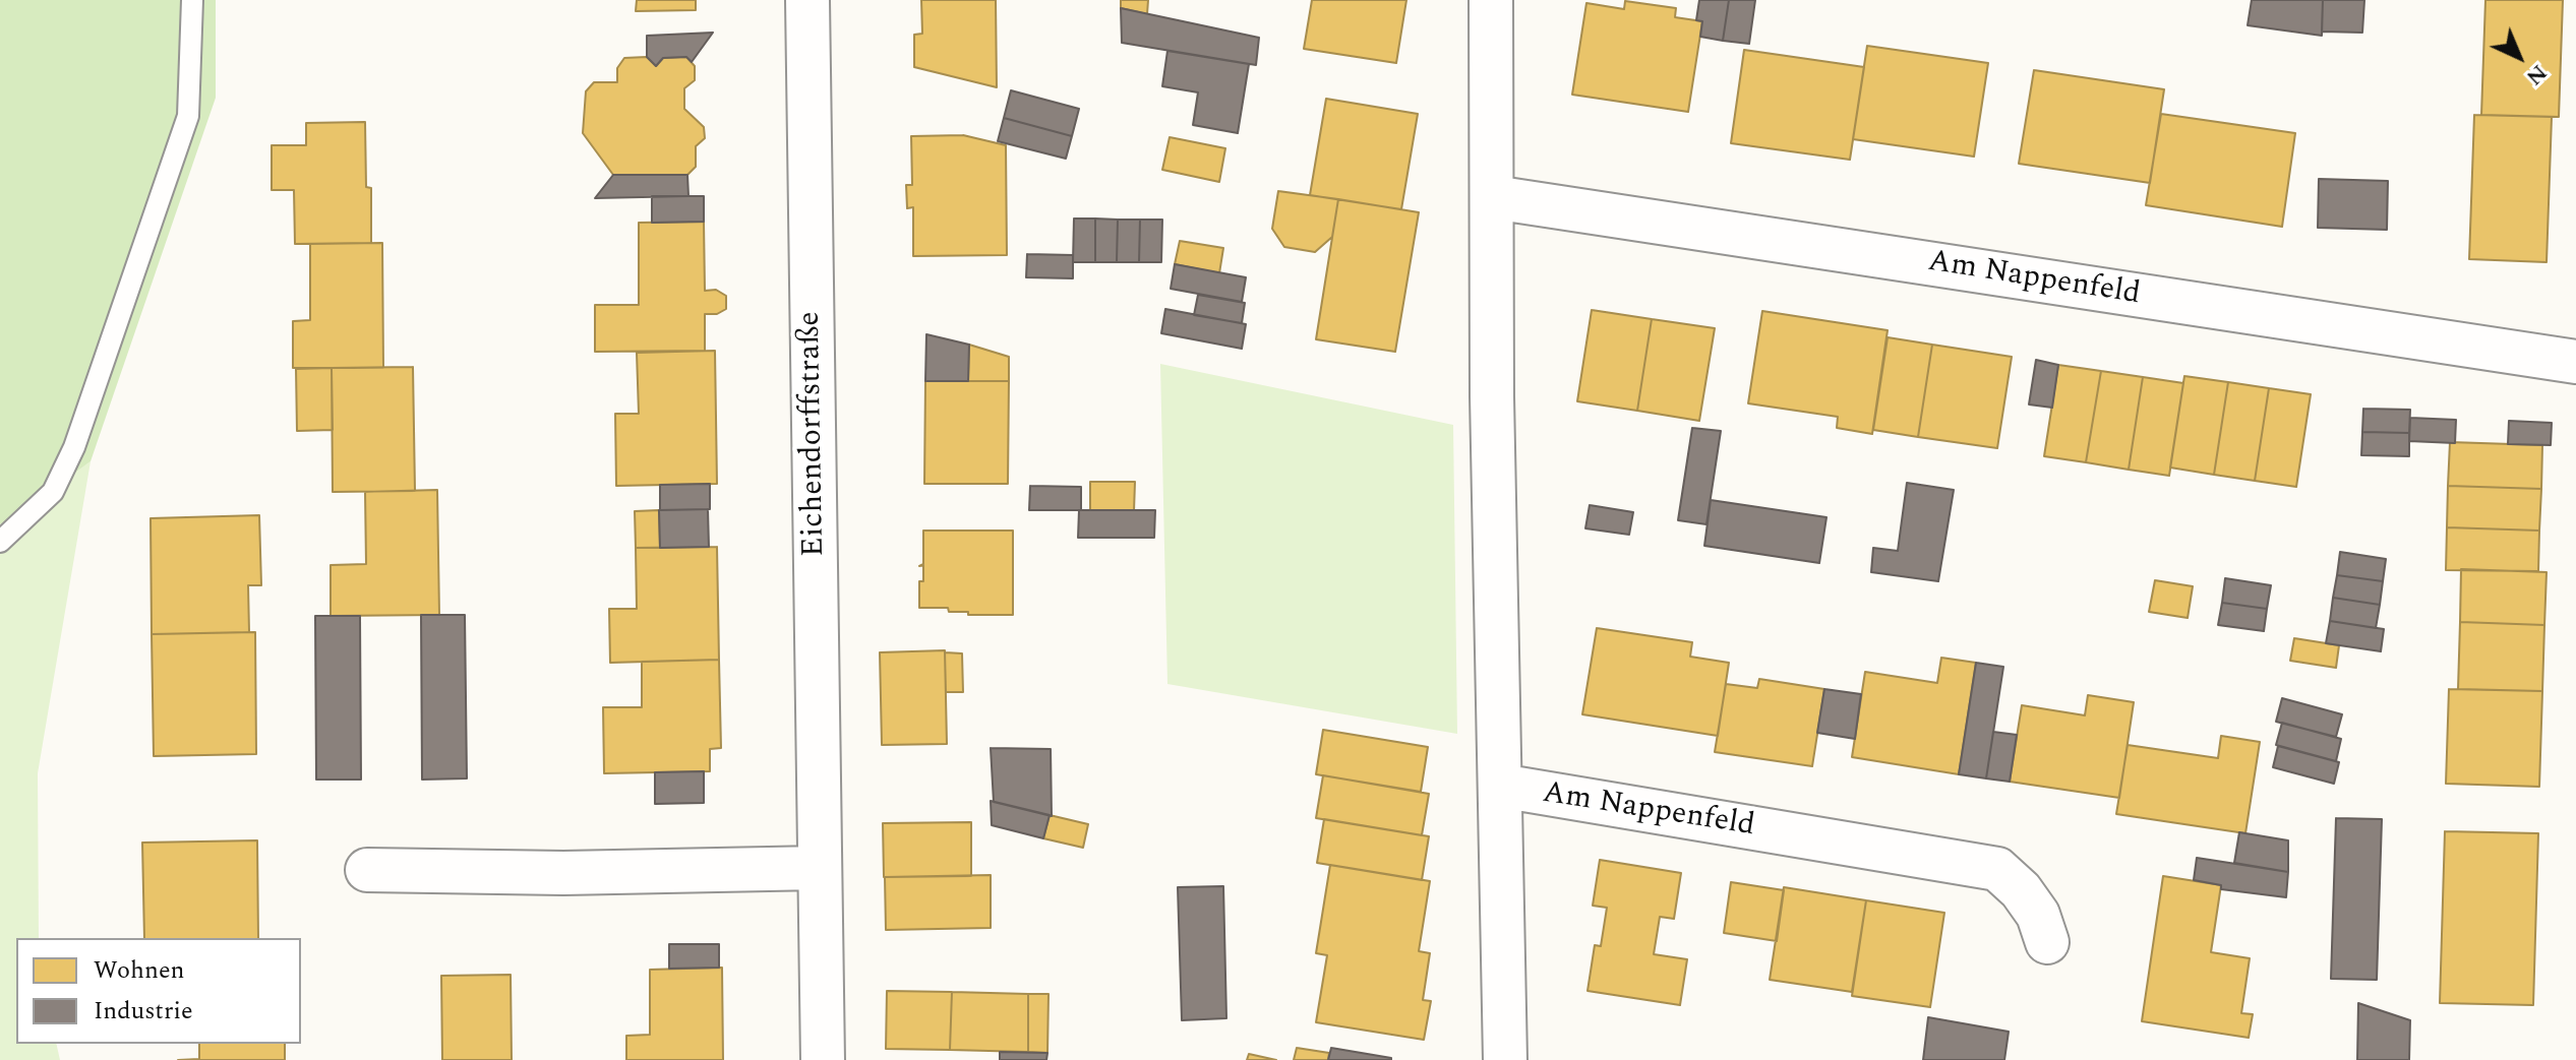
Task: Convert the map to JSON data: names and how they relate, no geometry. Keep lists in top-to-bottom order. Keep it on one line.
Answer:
{"streets":{"street":["Am Nappenfeld","Eichendorffstraße"]},"legend":["Wohnen","Industrie"],"north":"bottom right"}
